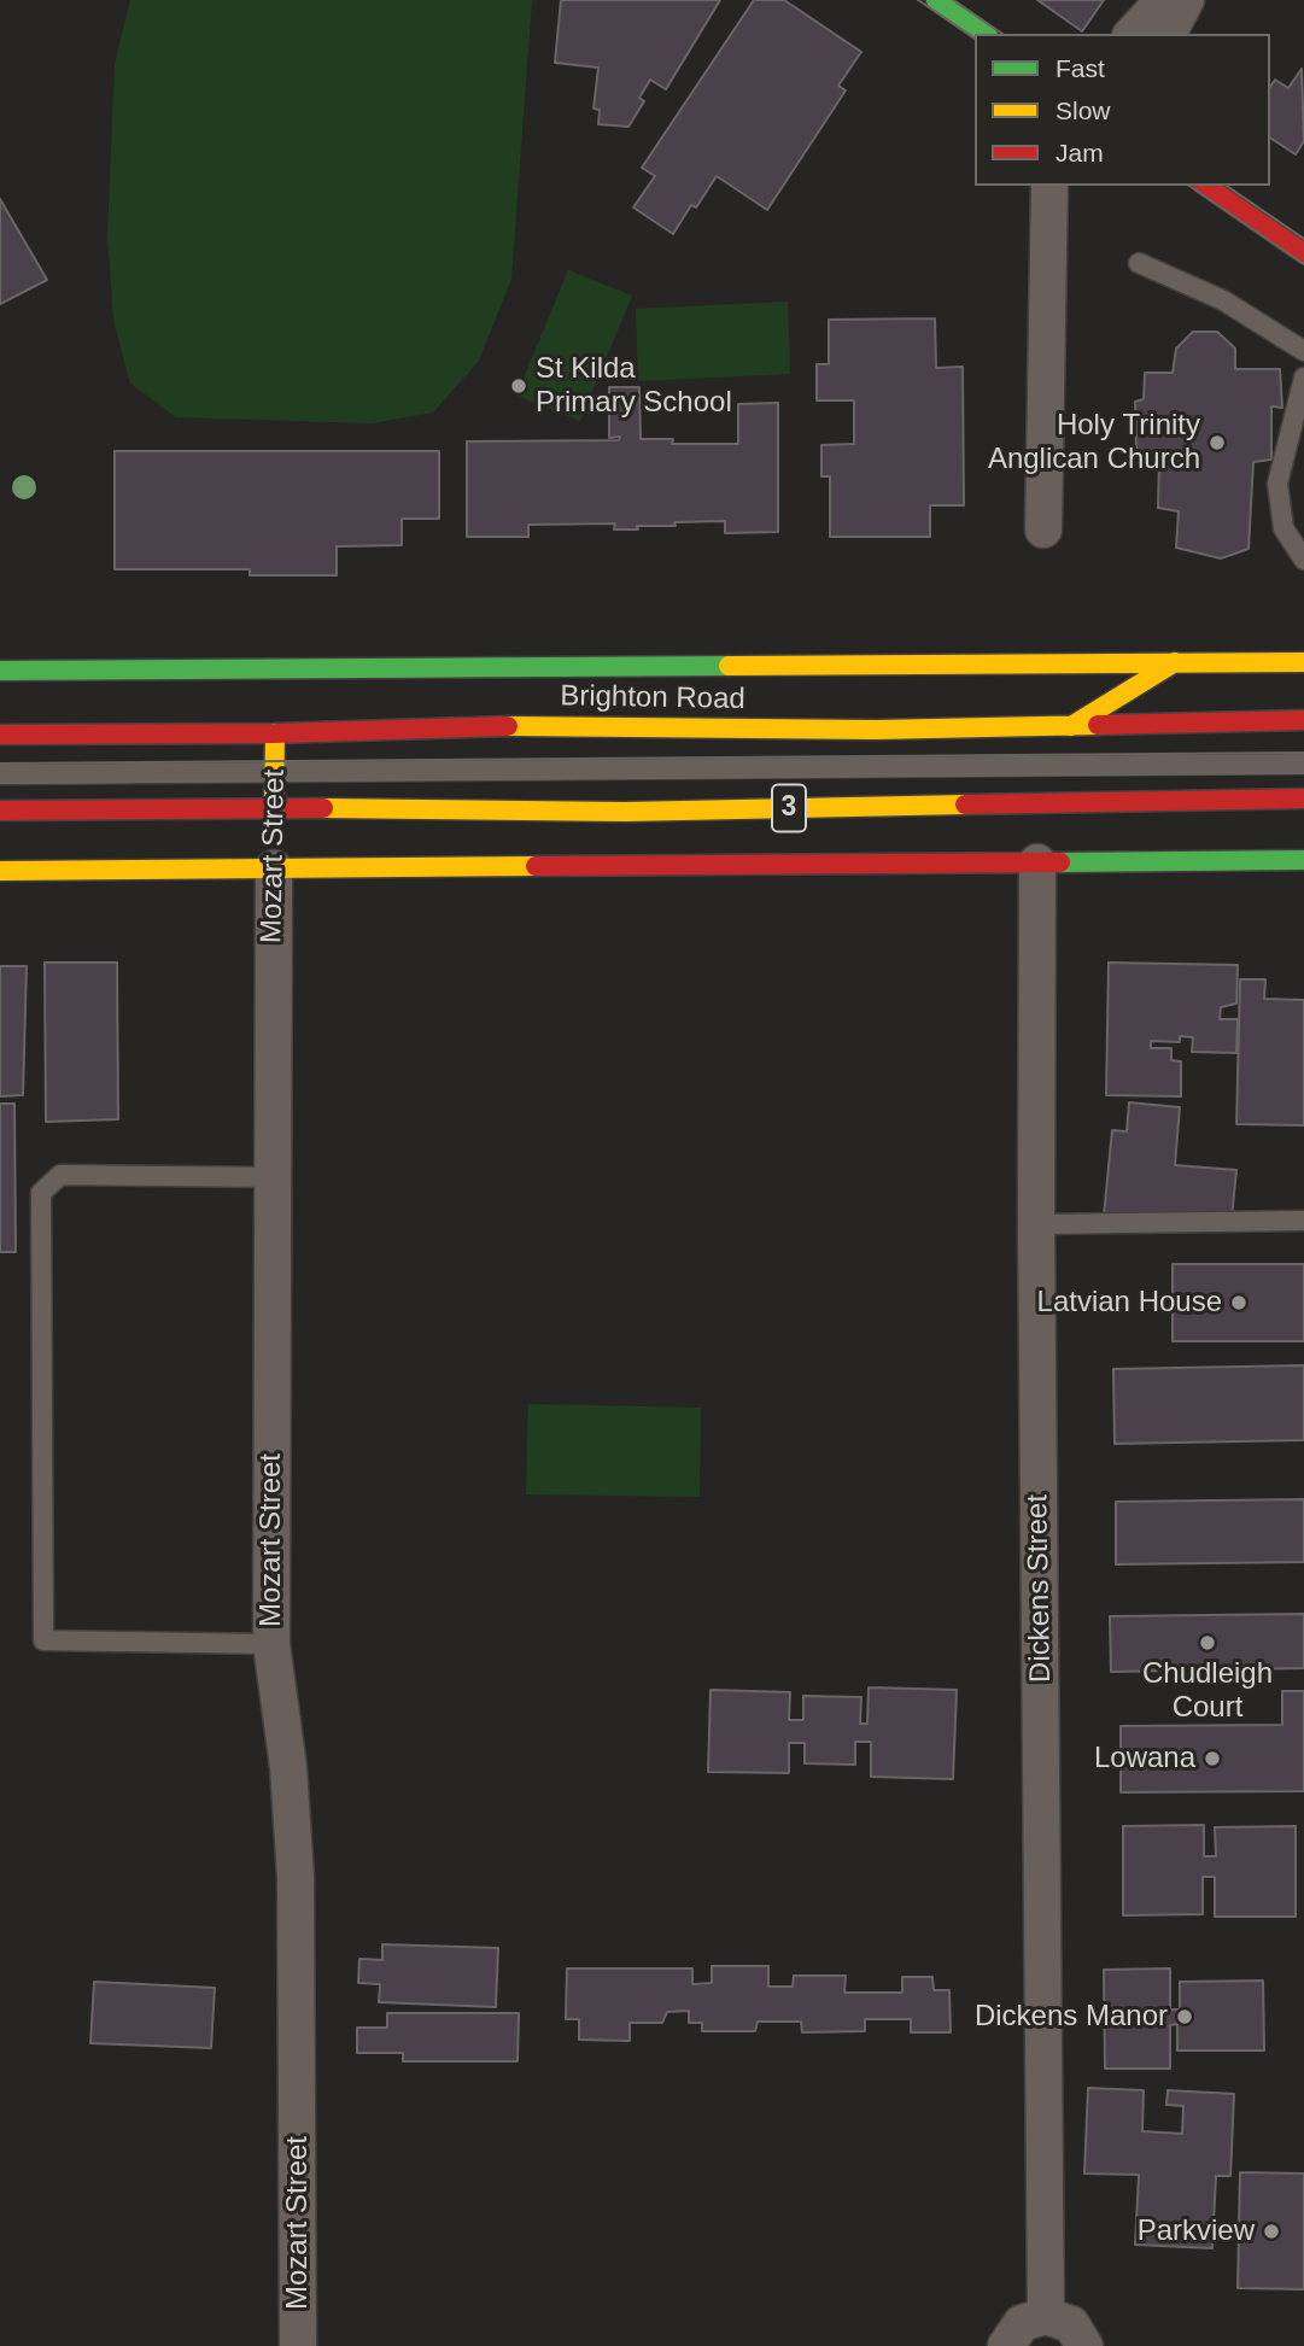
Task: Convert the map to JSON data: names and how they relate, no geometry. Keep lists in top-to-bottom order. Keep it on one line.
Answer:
{"streets":{"main road":["Brighton Road","3","Mozart Street"],"street":["Dickens Street"]},"crossings":[["Brighton Road","Mozart Street"],["3","Mozart Street"]],"places":["St Kilda Primary School","Holy Trinity Anglican Church","Latvian House","Chudleigh Court","Lowana","Dickens Manor","Parkview"],"legend":["Fast","Slow","Jam"]}
